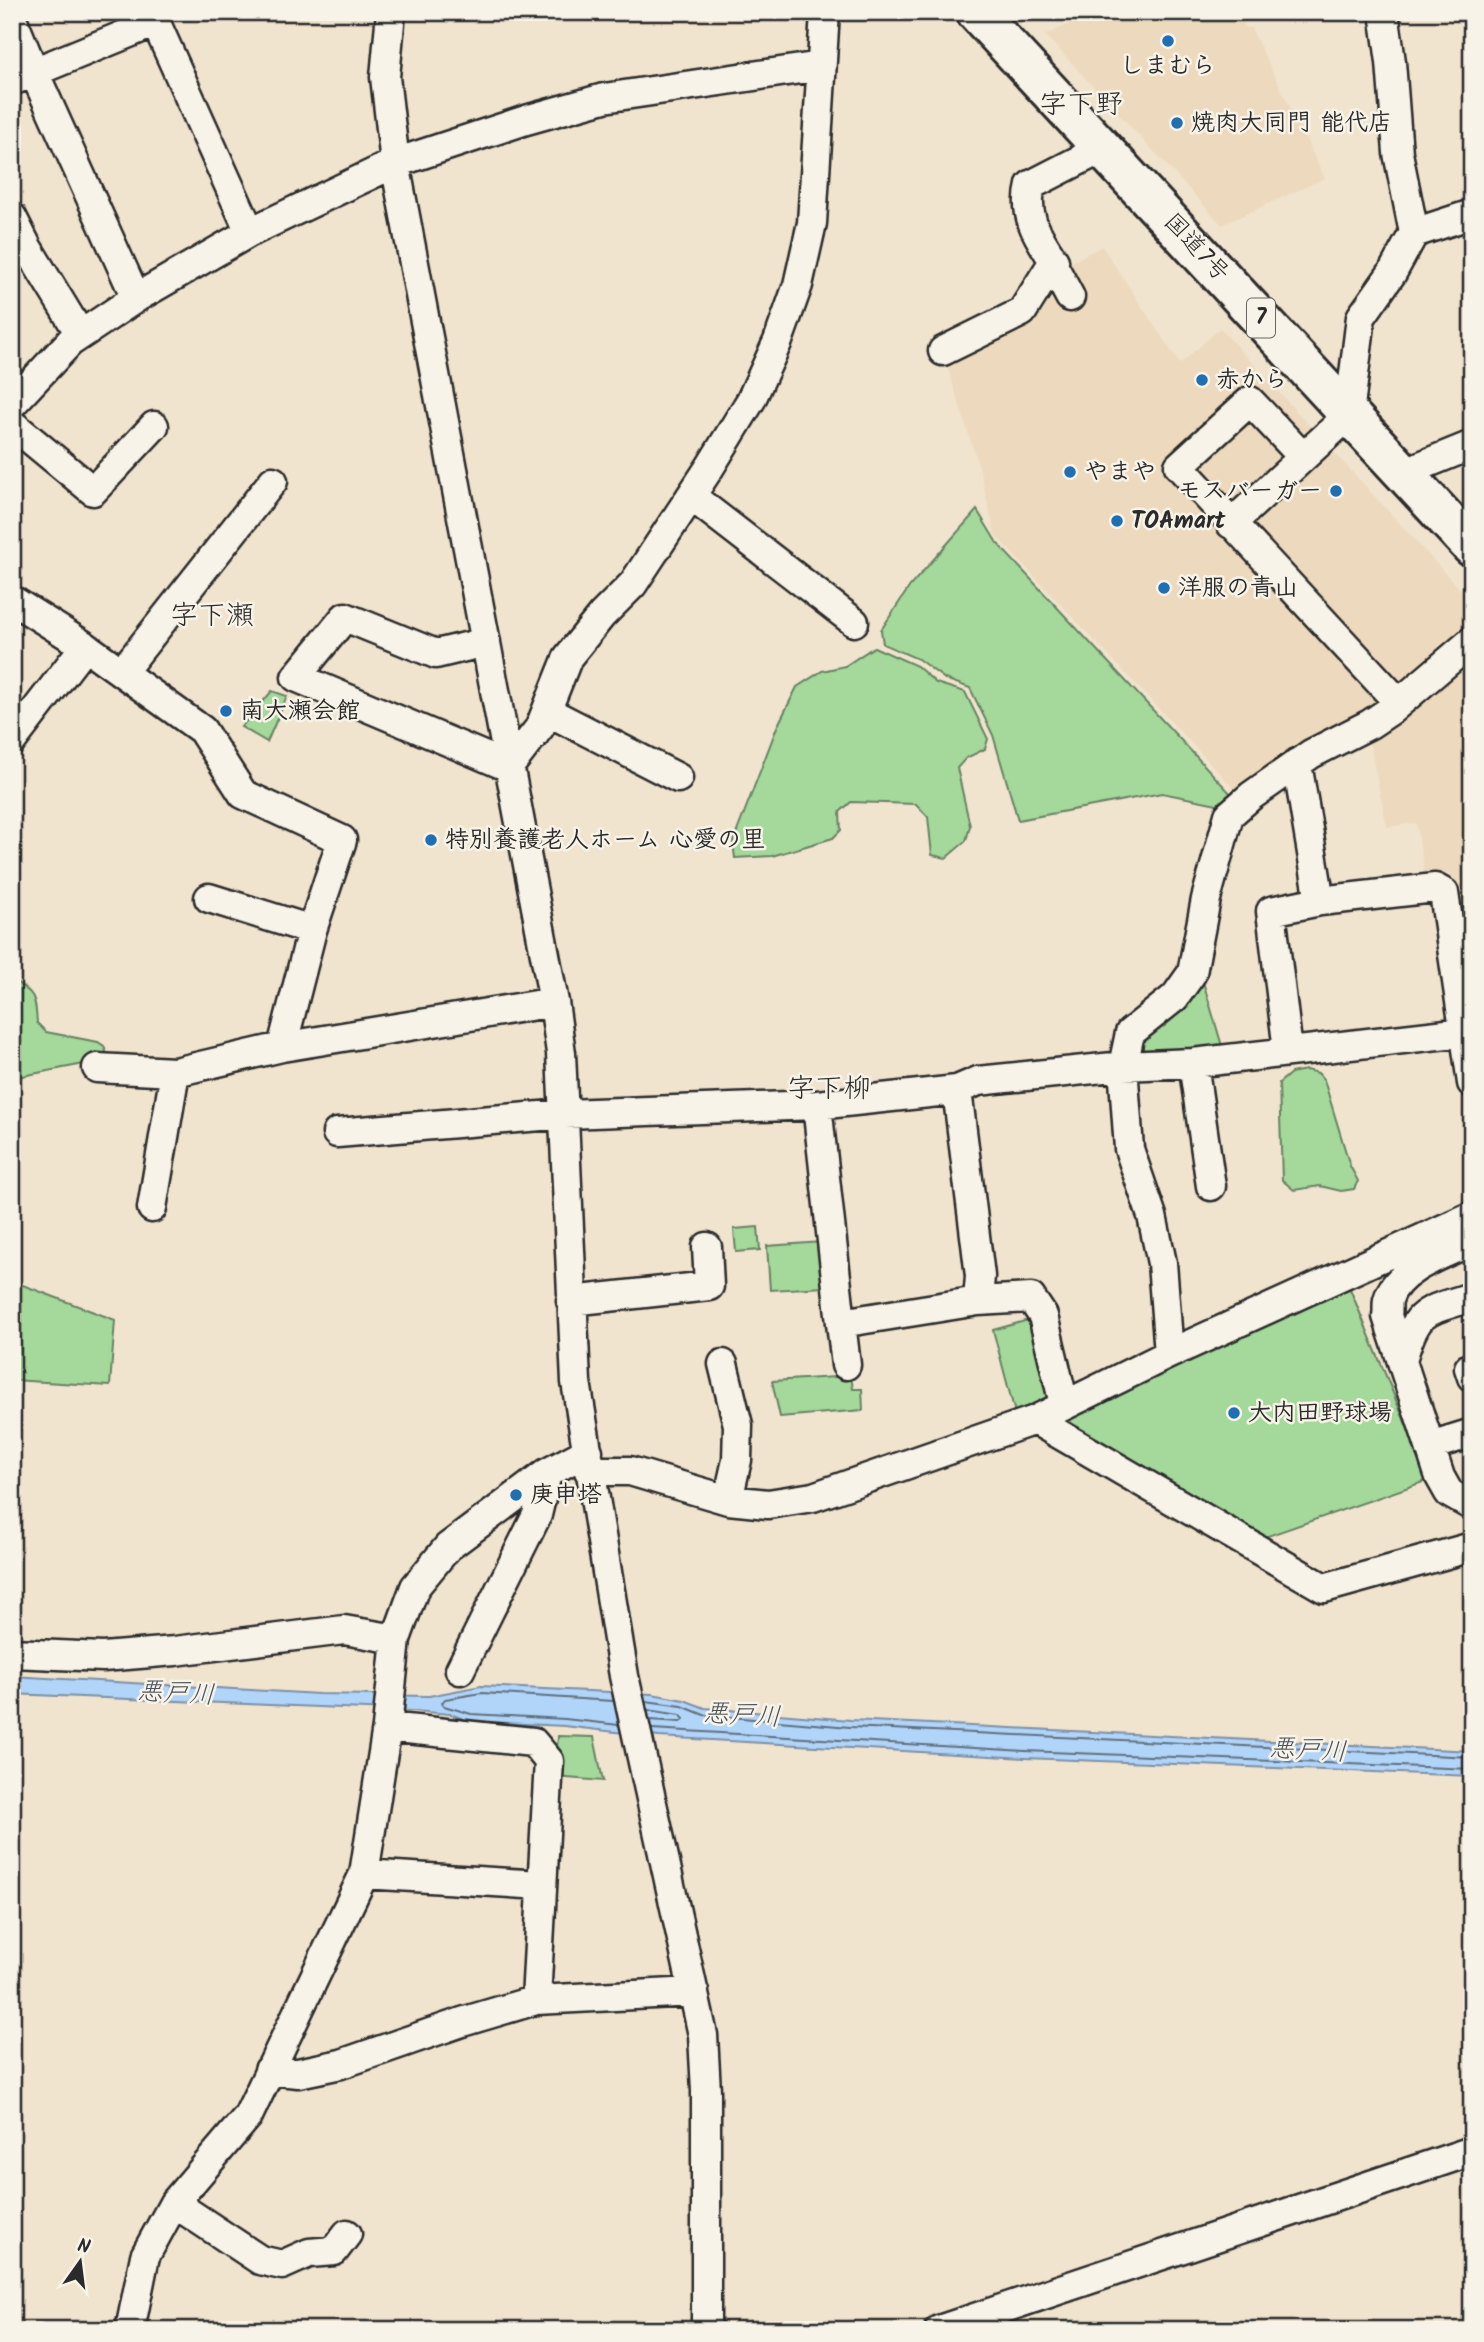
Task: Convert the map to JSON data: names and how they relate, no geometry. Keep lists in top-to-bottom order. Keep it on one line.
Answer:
{"streets":{"highway":["国道7号","7"]},"districts":["字下野","字下瀬","字下柳"],"water":["悪戸川"],"places":["しまむら","焼肉大同門 能代店","赤から","やまや","モスバーガー","TOAmart","洋服の青山","南大瀬会館","特別養護老人ホーム 心愛の里","大内田野球場","庚申塔"],"north":"top"}
